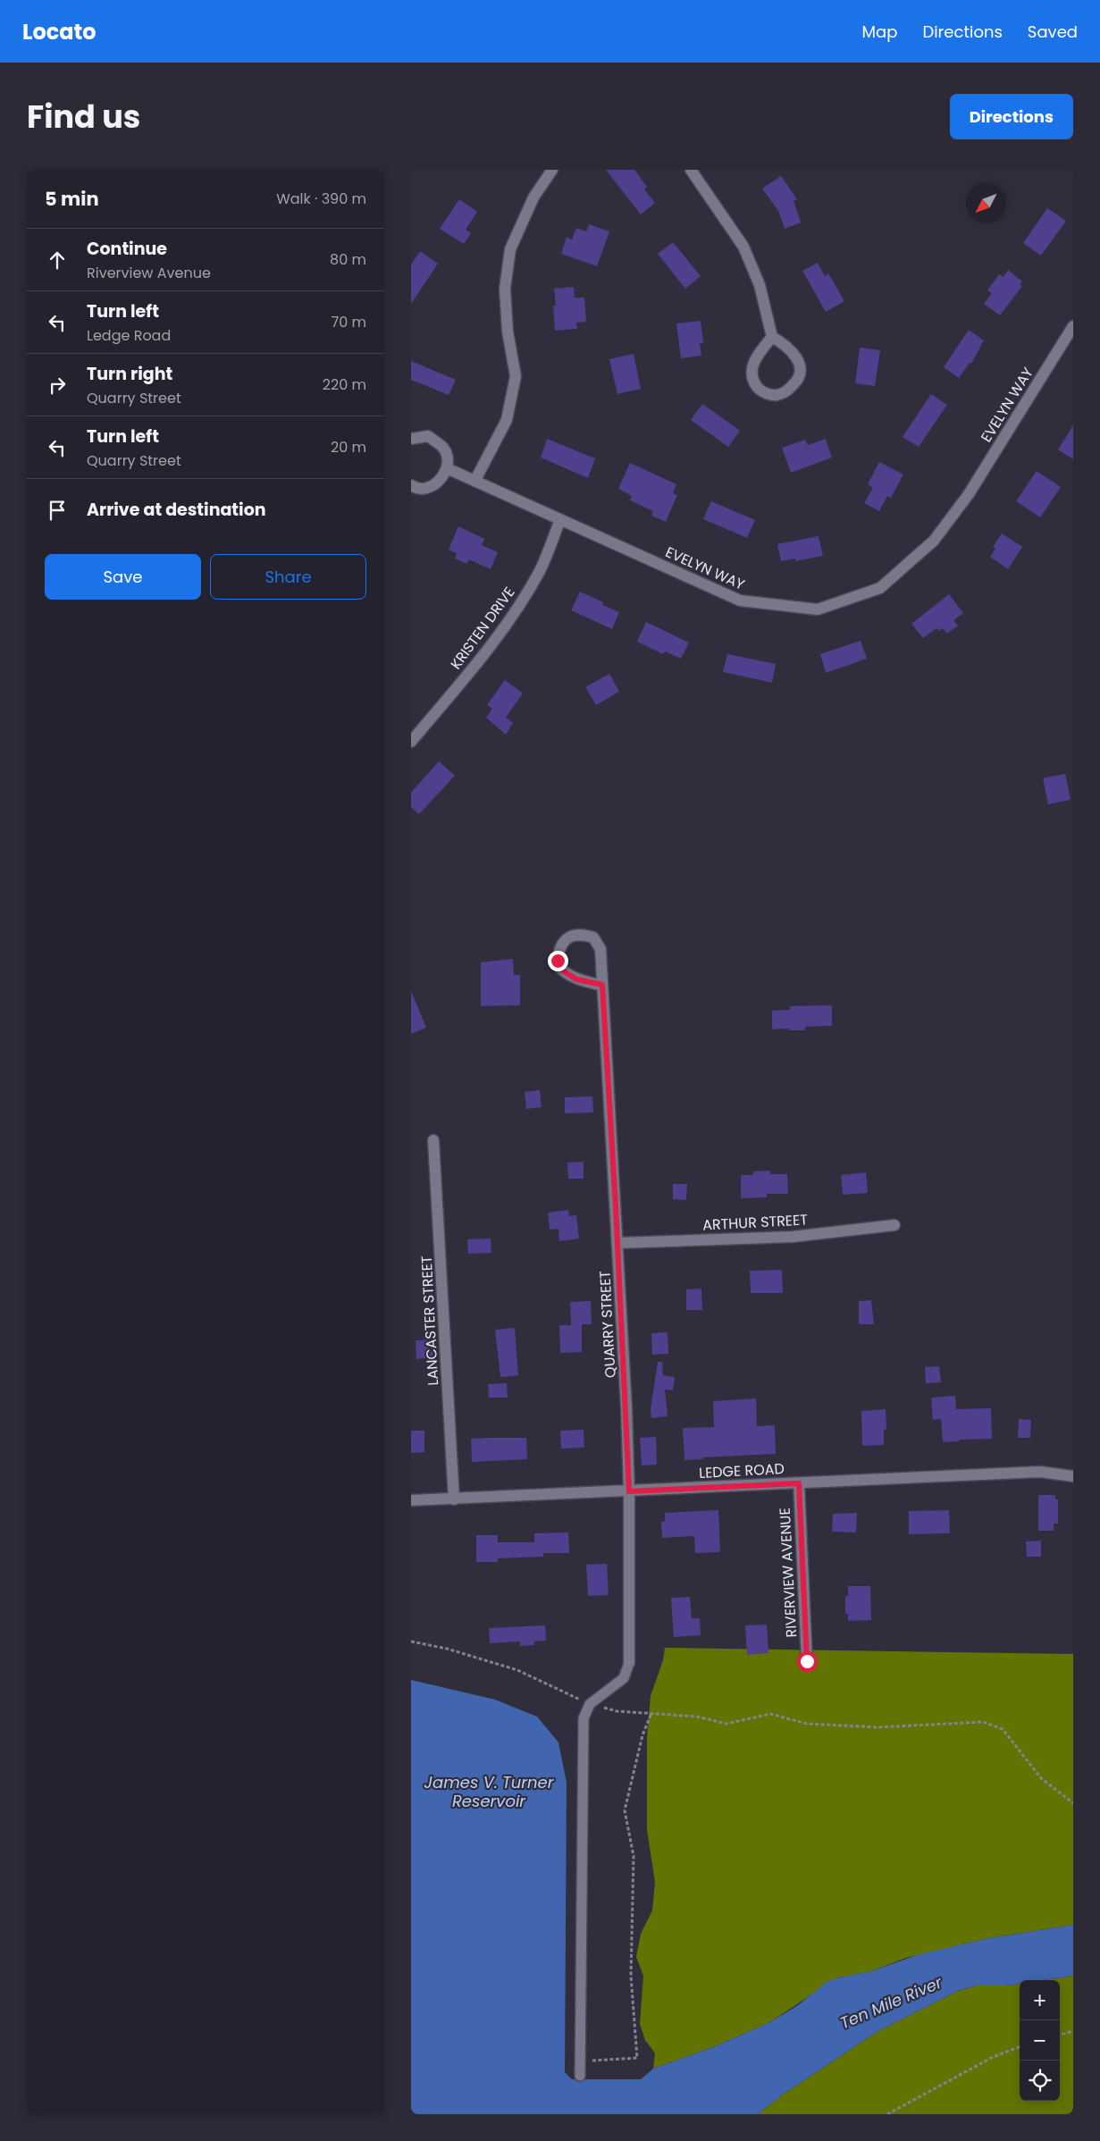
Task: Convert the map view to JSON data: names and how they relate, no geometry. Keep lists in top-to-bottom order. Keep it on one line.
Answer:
{"streets":{"street":["EVELYN WAY","KRISTEN DRIVE","ARTHUR STREET","LANCASTER STREET","QUARRY STREET","LEDGE ROAD","RIVERVIEW AVENUE"]},"crossings":[["EVELYN WAY","KRISTEN DRIVE"],["ARTHUR STREET","QUARRY STREET"],["LANCASTER STREET","LEDGE ROAD"],["QUARRY STREET","LEDGE ROAD"],["LEDGE ROAD","RIVERVIEW AVENUE"]],"water":["James V. Turner Reservoir","Ten Mile River"],"north":"bottom left","page":{"header":"Locato","nav":["Map","Directions","Saved"],"title":"Find us","buttons":["Directions",["Save","Share"]],"heading":["5 min","Walk · 390 m"],"list":[["Continue","Riverview Avenue","80 m"],["Turn left","Ledge Road","70 m"],["Turn right","Quarry Street","220 m"],["Turn left","Quarry Street","20 m"],"Arrive at destination"],"map_buttons":["+","−"]}}
